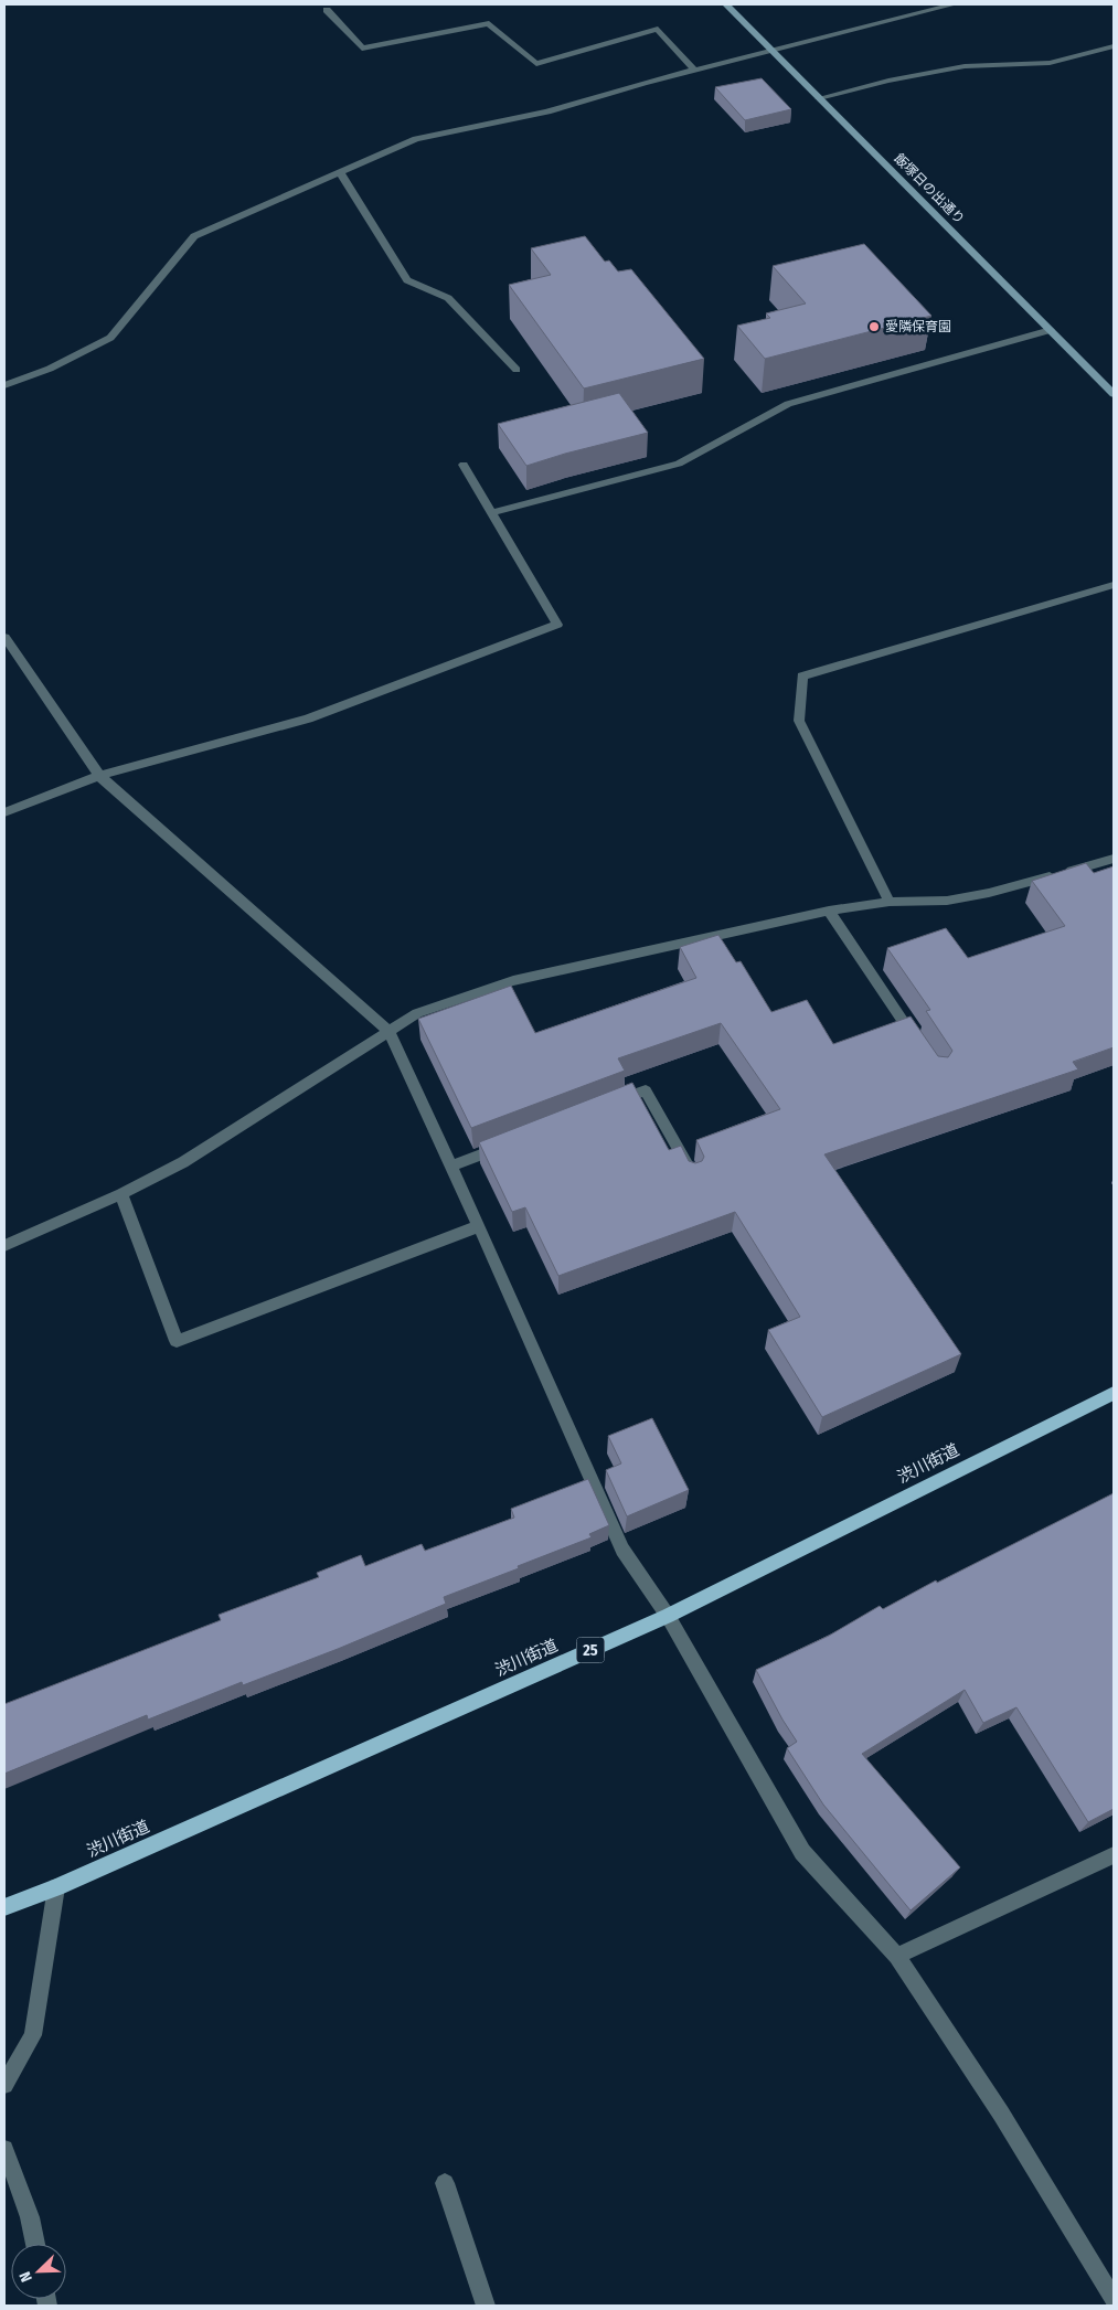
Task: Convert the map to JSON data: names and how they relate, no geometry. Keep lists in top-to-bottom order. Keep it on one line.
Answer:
{"streets":{"main road":["渋川街道","25"],"street":["飯塚日の出通り"]},"places":["愛隣保育園"],"north":"bottom left"}
